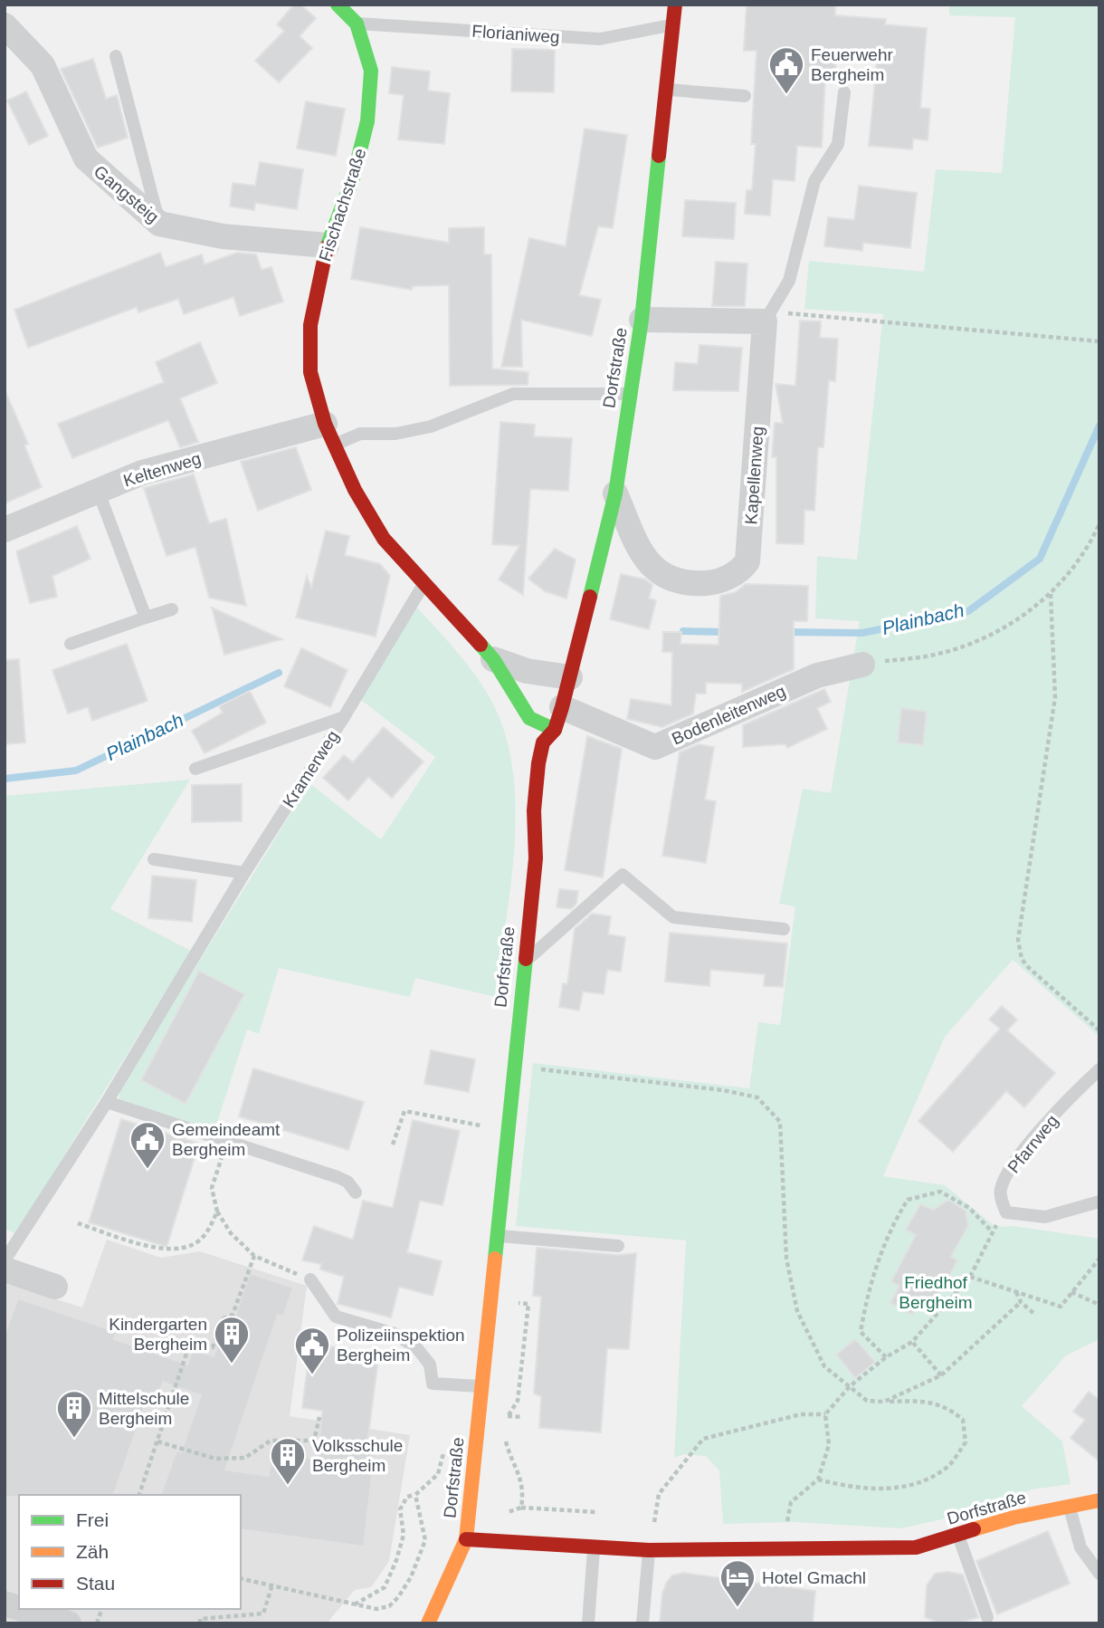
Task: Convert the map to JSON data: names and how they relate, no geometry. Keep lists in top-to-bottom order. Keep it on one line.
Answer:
{"streets":{"main road":["Fischachstraße","Dorfstraße"],"street":["Gangsteig","Keltenweg","Kapellenweg","Bodenleitenweg"],"lane":["Florianiweg","Kramerweg","Pfarrweg"]},"crossings":[["Florianiweg","Fischachstraße"],["Florianiweg","Dorfstraße"],["Gangsteig","Fischachstraße"],["Fischachstraße","Dorfstraße"],["Fischachstraße","Keltenweg"],["Fischachstraße","Bodenleitenweg"],["Fischachstraße","Kramerweg"],["Dorfstraße","Kapellenweg"],["Dorfstraße","Bodenleitenweg"]],"water":["Plainbach"],"parks":["Friedhof Bergheim"],"places":{"public building":["Feuerwehr Bergheim","Gemeindeamt Bergheim","Polizeiinspektion Bergheim"],"building":["Kindergarten Bergheim","Mittelschule Bergheim","Volksschule Bergheim"],"hotel":["Hotel Gmachl"]},"legend":["Frei","Zäh","Stau"]}
